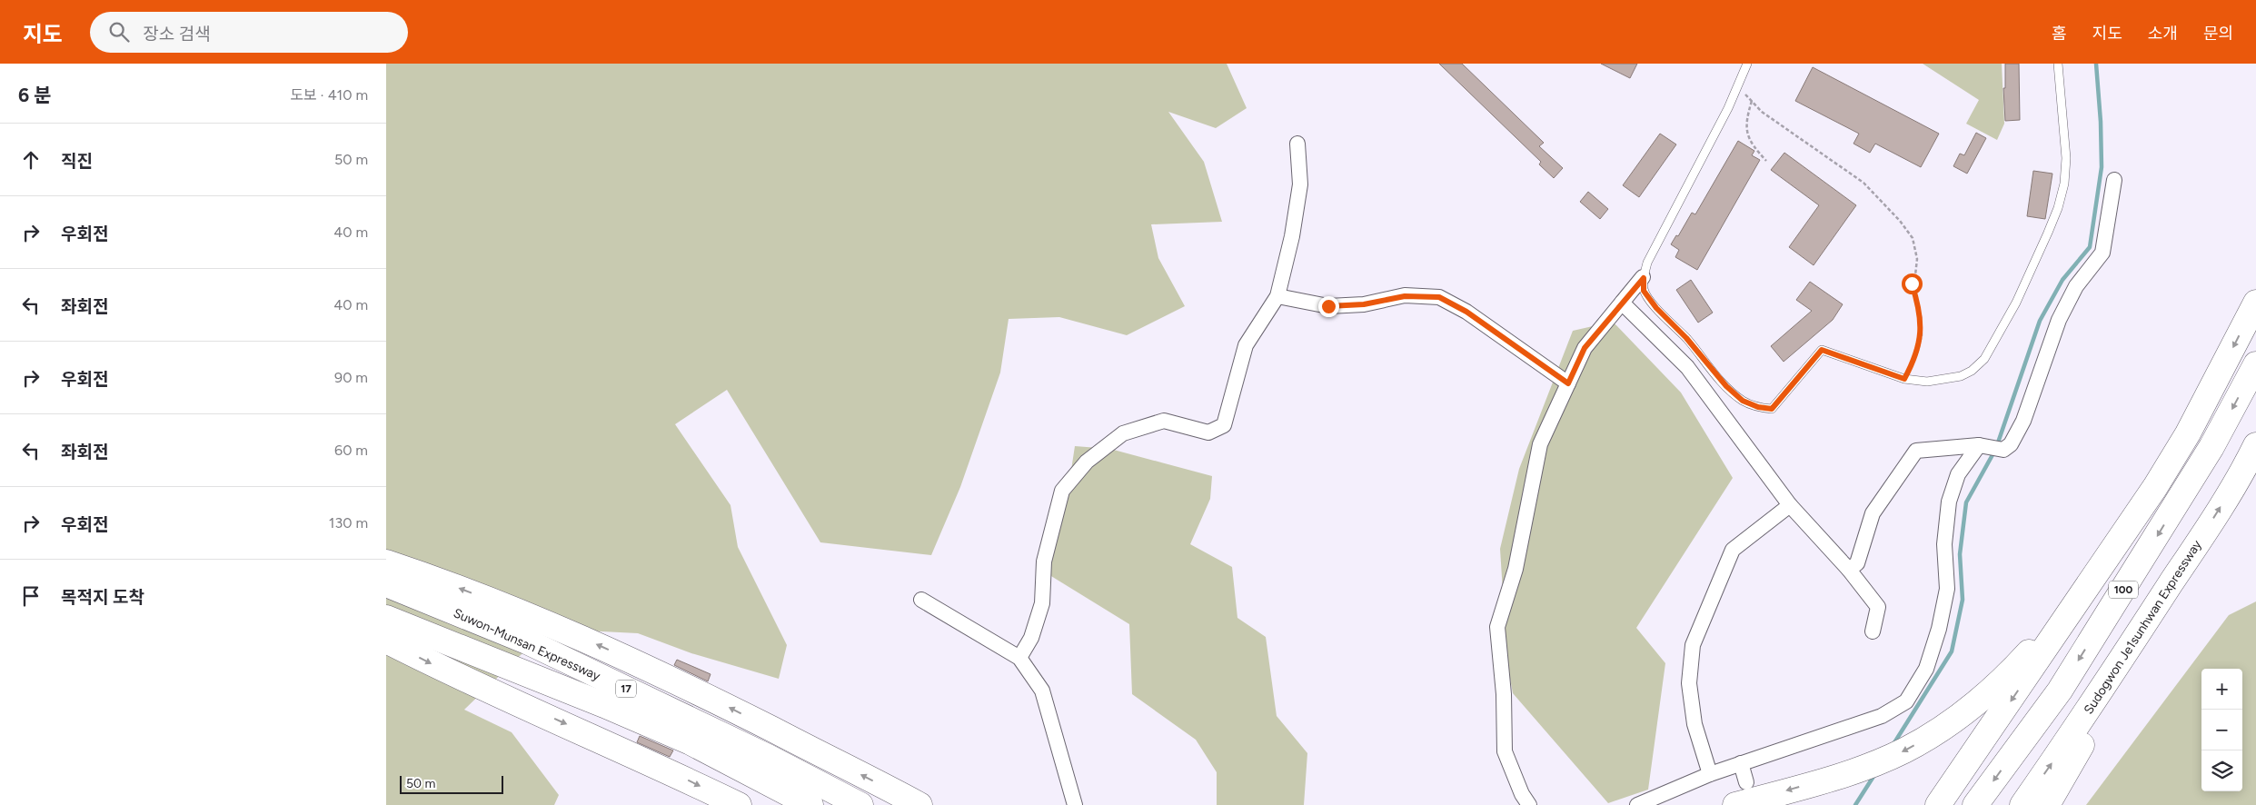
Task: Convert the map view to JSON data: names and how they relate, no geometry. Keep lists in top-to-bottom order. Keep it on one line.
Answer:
{"streets":{"highway":["100","Sudogwon Je1sunhwan Expressway","Suwon-Munsan Expressway","17"]},"scale_bar":"50 m","page":{"header":"지도","search":"장소 검색","nav":["홈","지도","소개","문의"],"heading":["6 분","도보 · 410 m"],"list":[["직진","50 m"],["우회전","40 m"],["좌회전","40 m"],["우회전","90 m"],["좌회전","60 m"],["우회전","130 m"],"목적지 도착"],"map_buttons":["+","−"],"scale":"50 m"}}
